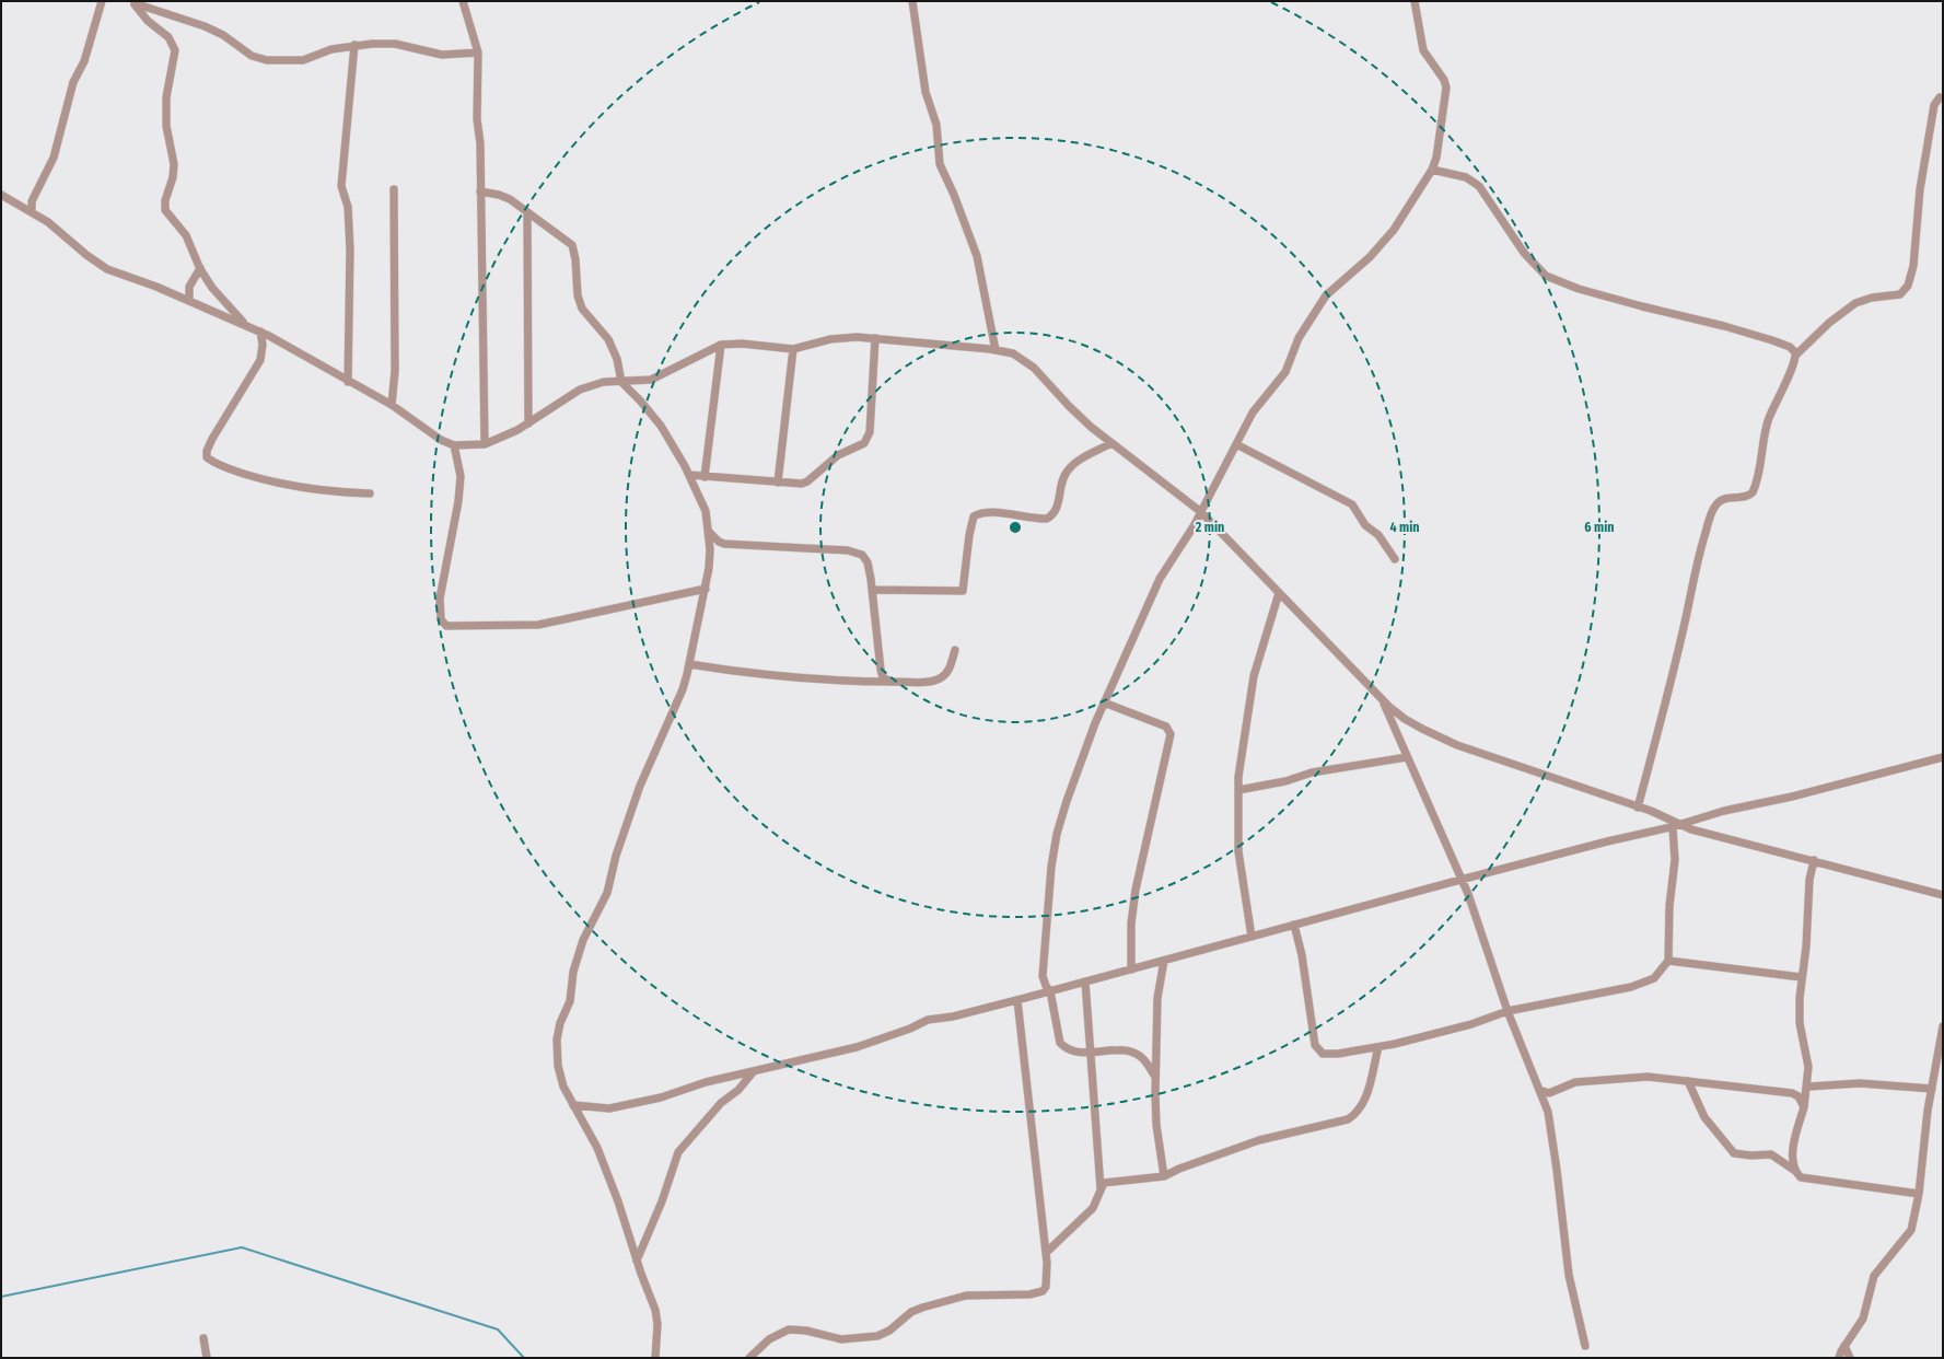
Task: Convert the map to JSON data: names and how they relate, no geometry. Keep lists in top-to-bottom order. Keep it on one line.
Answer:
{"rings":["2 min","4 min","6 min"]}
